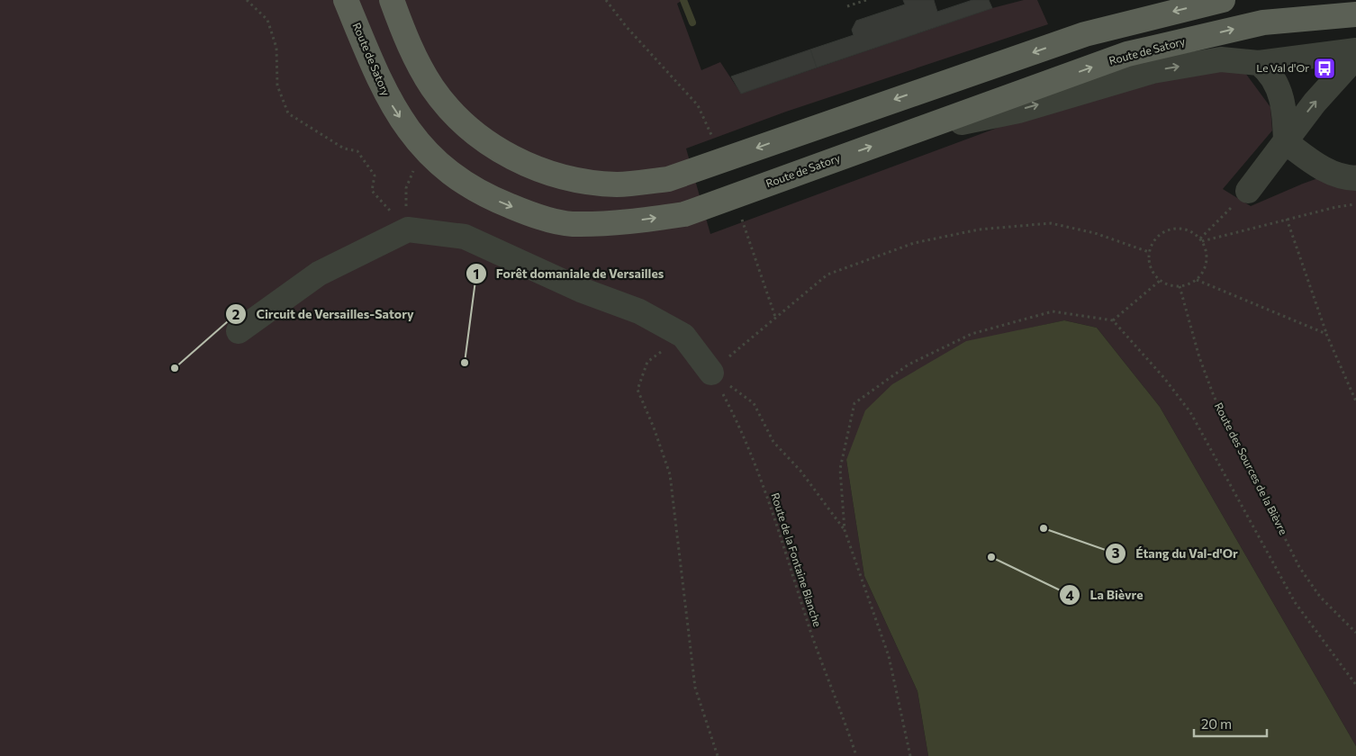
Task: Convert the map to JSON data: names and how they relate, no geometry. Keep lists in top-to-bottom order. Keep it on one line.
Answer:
{"streets":{"main road":["Route de Satory"],"path":["Route des Sources de la Bièvre","Route de la Fontaine Blanche"]},"one_way":["Route de Satory"],"places":{"bus stop":["Le Val d'Or"],"other":["Forêt domaniale de Versailles","Circuit de Versailles-Satory","Étang du Val-d'Or","La Bièvre"]},"scale_bar":"20 m"}
